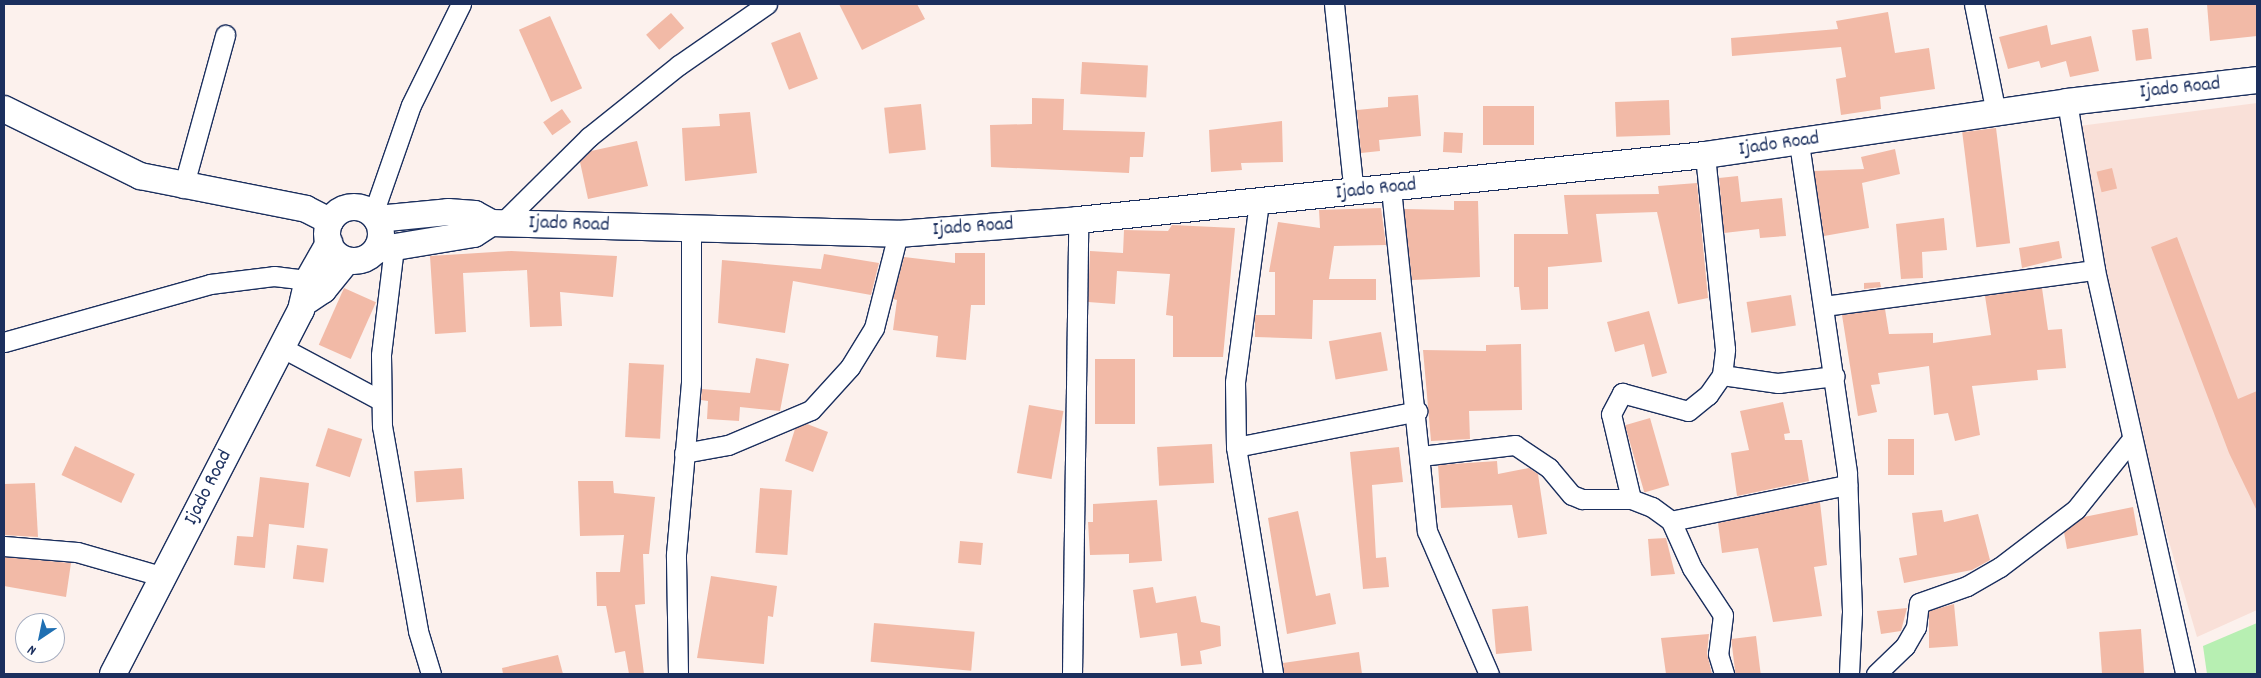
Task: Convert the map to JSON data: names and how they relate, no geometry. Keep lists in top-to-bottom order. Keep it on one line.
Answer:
{"streets":{"street":["Ijado Road"]},"north":"bottom left"}
